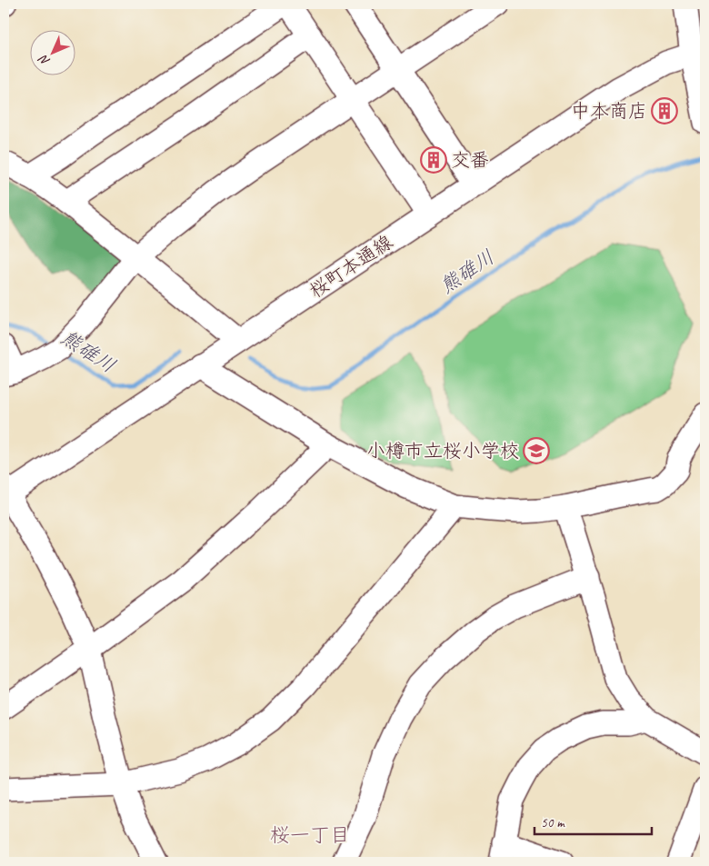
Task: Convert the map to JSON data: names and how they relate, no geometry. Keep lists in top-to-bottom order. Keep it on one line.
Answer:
{"streets":{"street":["桜町本通線"]},"districts":["桜一丁目"],"water":["熊碓川"],"places":{"building":["中本商店","交番"],"school or university":["小樽市立桜小学校"]},"scale_bar":"50 m","north":"bottom left"}
